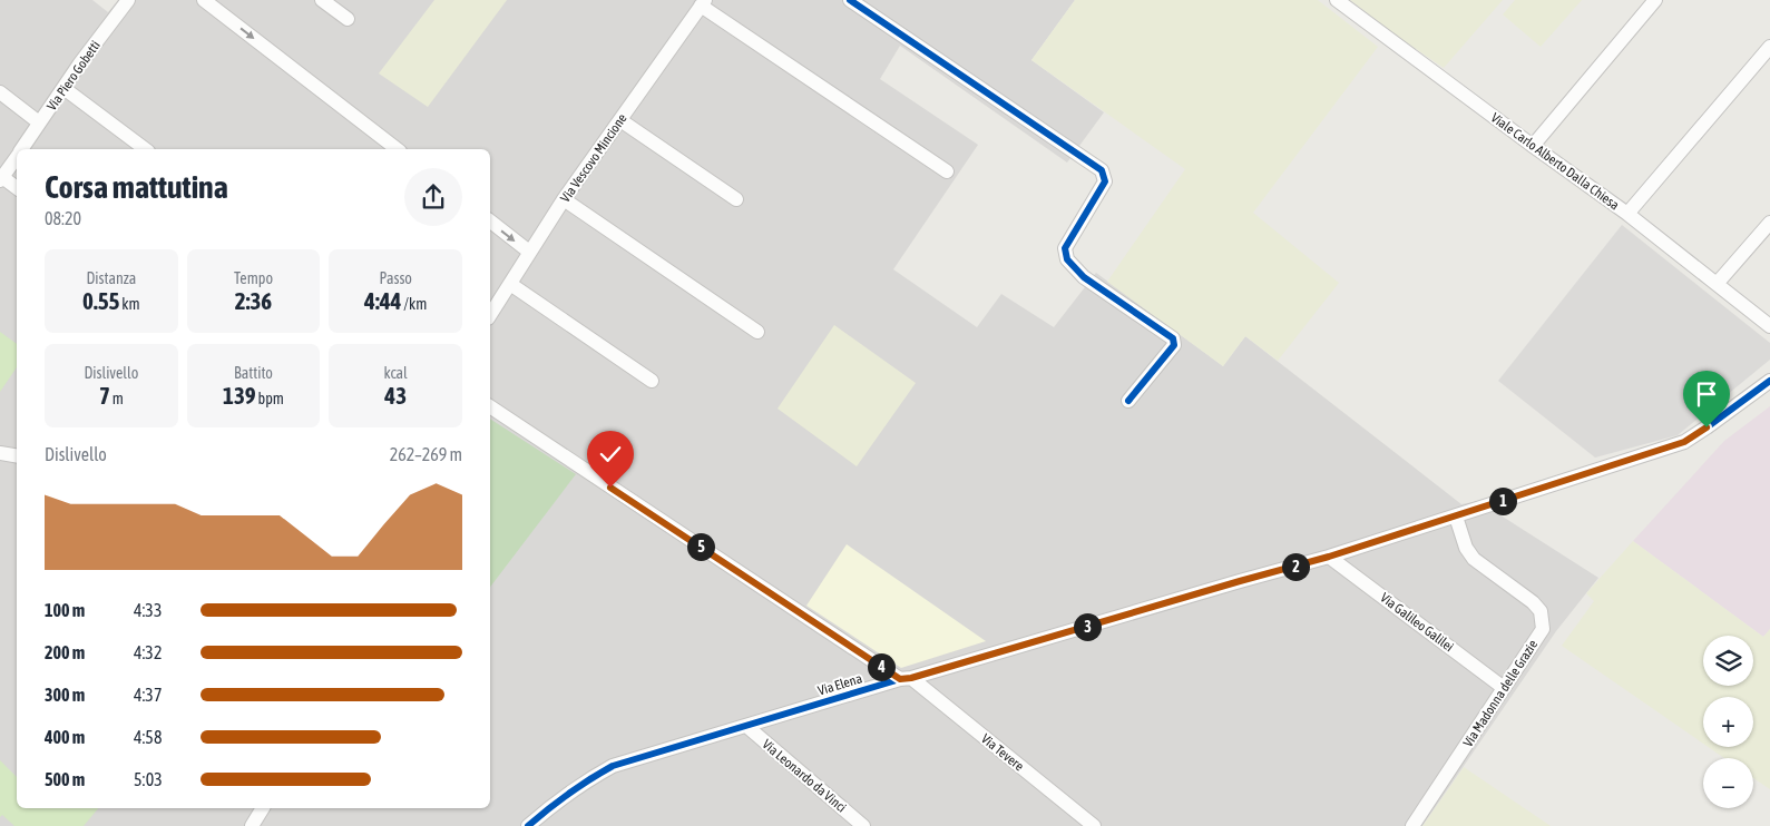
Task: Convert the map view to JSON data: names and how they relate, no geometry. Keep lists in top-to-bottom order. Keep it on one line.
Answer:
{"streets":{"street":["Via Piero Gobetti","Via Vescovo Mincione","Viale Carlo Alberto Dalla Chiesa","Via Galileo Galilei","Via Elena","Via Madonna delle Grazie","Via Tevere","Via Leonardo da Vinci"]},"crossings":[["Via Galileo Galilei","Via Elena"],["Via Galileo Galilei","Via Madonna delle Grazie"],["Via Elena","Via Madonna delle Grazie"],["Via Elena","Via Tevere"],["Via Elena","Via Leonardo da Vinci"]],"page":{"heading":["Corsa mattutina","08:20"],"stats":[["Distanza","0.55 km"],["Tempo","2:36"],["Passo","4:44 /km"],["Dislivello","7 m"],["Battito","139 bpm"],["kcal","43"]],"chart":["Dislivello","262–269 m"],"pins":["1","5","2","3","4"],"list":[{"name":"100 m","note":"4:33"},{"name":"200 m","note":"4:32"},{"name":"300 m","note":"4:37"},{"name":"400 m","note":"4:58"},{"name":"500 m","note":"5:03"}],"map_buttons":["+","−"]}}
